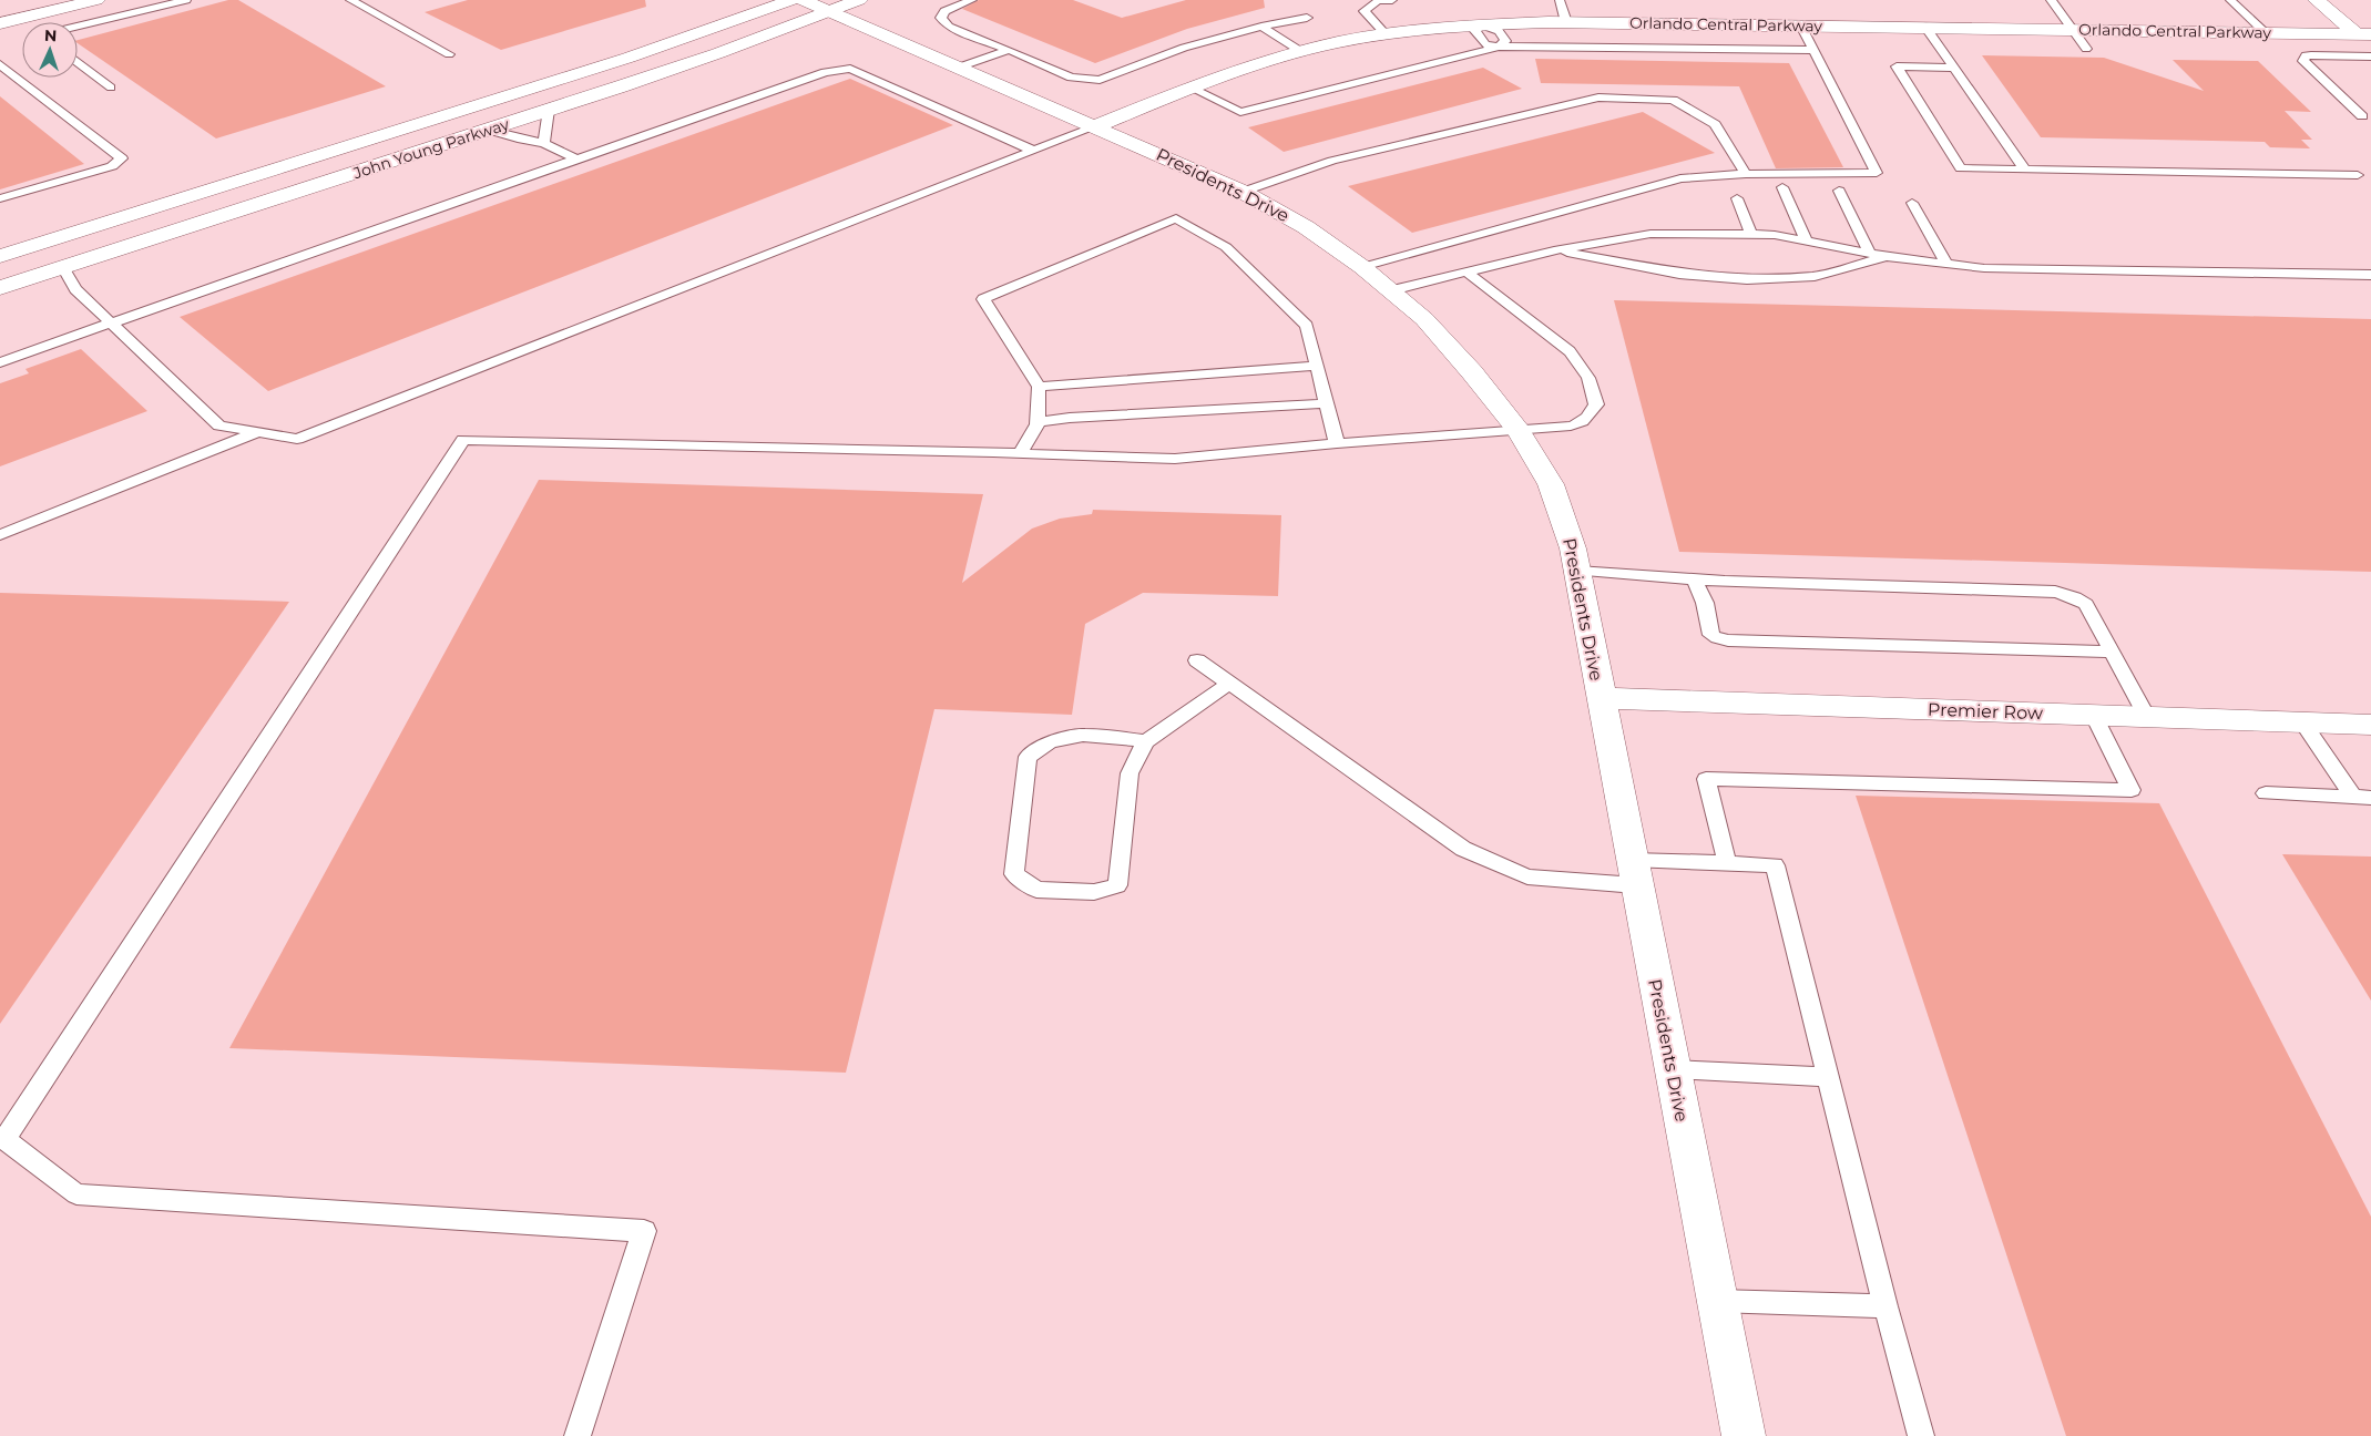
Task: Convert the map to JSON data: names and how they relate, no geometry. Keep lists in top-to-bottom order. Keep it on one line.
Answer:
{"streets":{"main road":["Orlando Central Parkway","John Young Parkway","Presidents Drive","Premier Row"]},"crossings":[["Orlando Central Parkway","Presidents Drive"],["John Young Parkway","Presidents Drive"],["Presidents Drive","Premier Row"]],"north":"top"}
